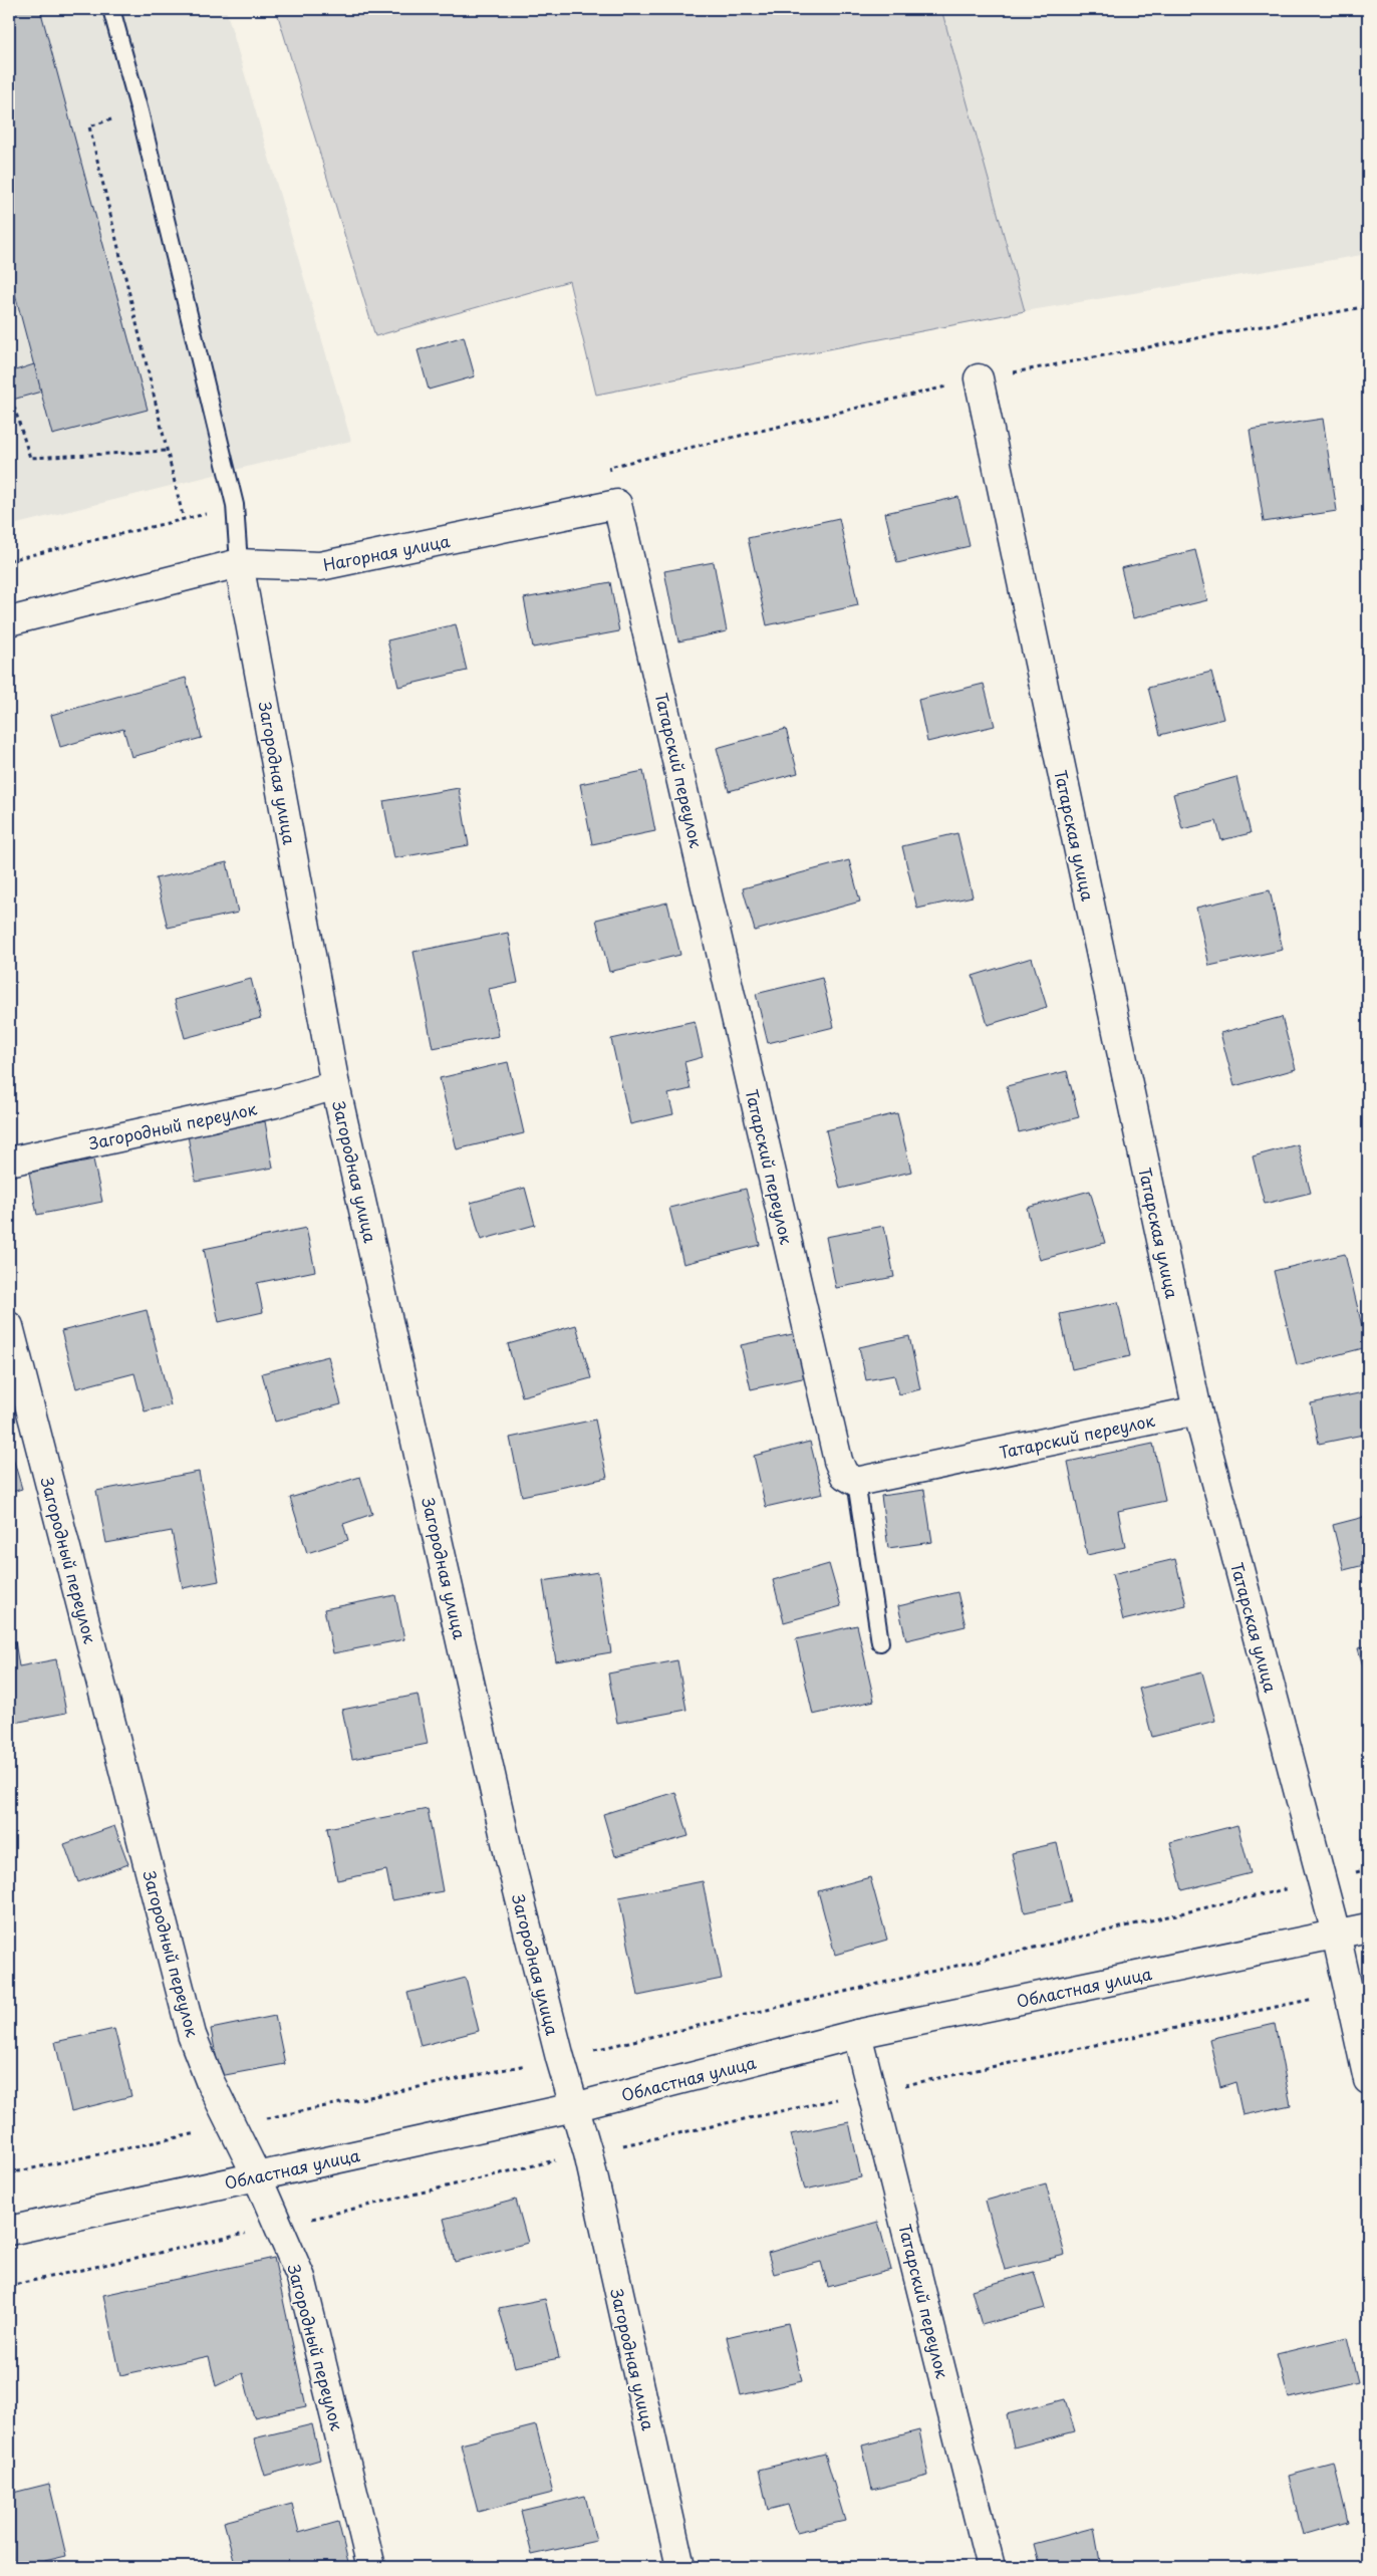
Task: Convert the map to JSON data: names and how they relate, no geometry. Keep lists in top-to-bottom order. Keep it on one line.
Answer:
{"streets":{"street":["Нагорная улица","Татарский переулок","Загородная улица","Татарская улица","Загородный переулок","Областная улица"]},"crossings":[["Нагорная улица","Татарский переулок"],["Нагорная улица","Загородная улица"],["Татарский переулок","Татарская улица"],["Татарский переулок","Областная улица"],["Загородная улица","Загородный переулок"],["Загородная улица","Областная улица"],["Татарская улица","Областная улица"],["Загородный переулок","Областная улица"]]}
